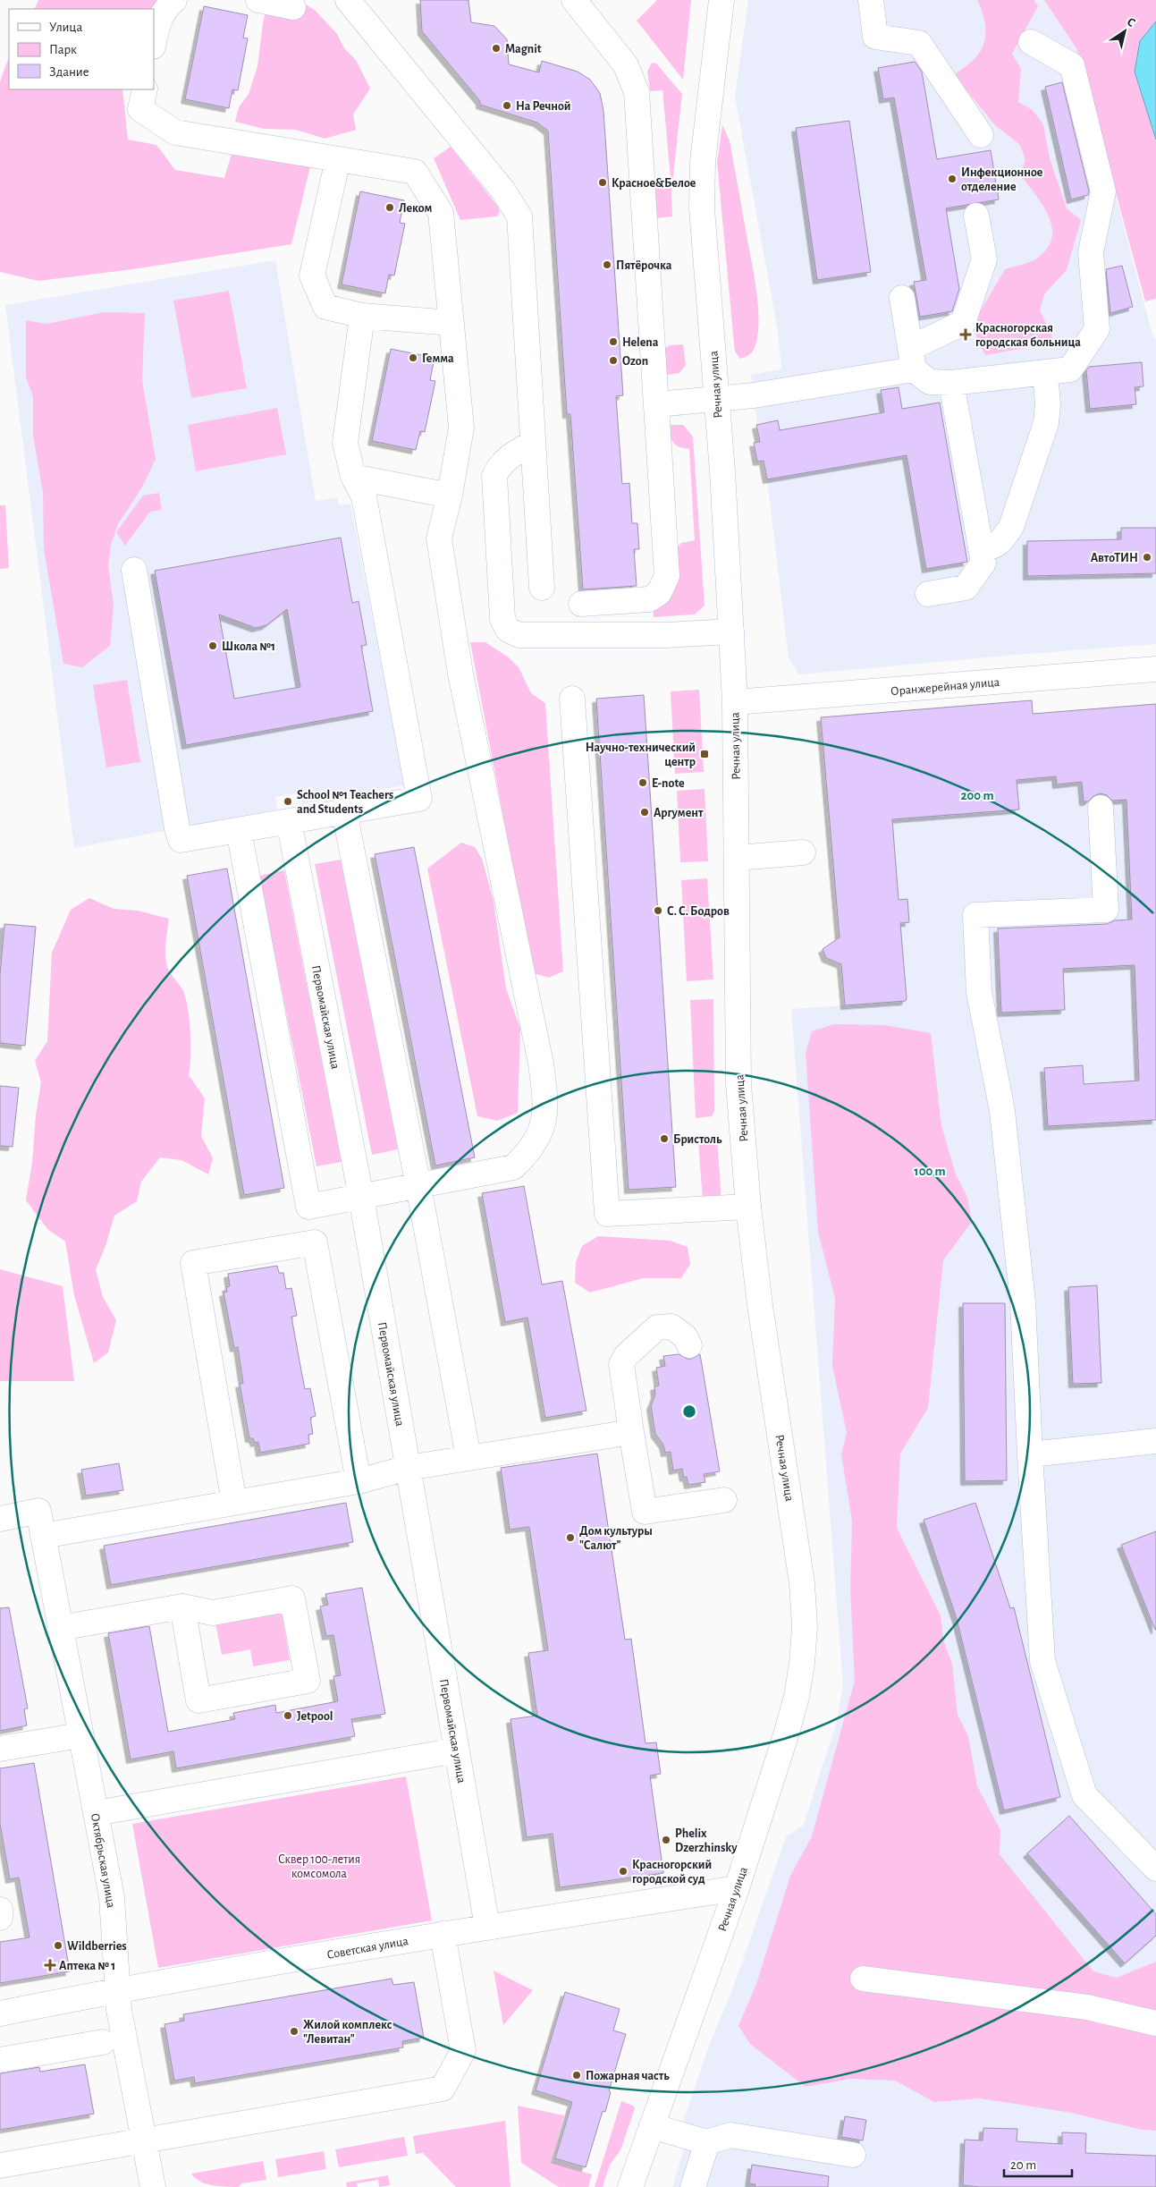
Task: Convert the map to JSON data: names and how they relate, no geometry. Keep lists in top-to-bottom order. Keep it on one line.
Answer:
{"streets":{"main road":["Речная улица","Оранжерейная улица","Первомайская улица","Октябрьская улица","Советская улица"]},"crossings":[["Речная улица","Оранжерейная улица"],["Речная улица","Советская улица"],["Первомайская улица","Советская улица"],["Октябрьская улица","Советская улица"]],"parks":["Сквер 100-летия комсомола"],"places":{"other":["Magnit","На Речной","Инфекционное отделение","Красное&Белое","Леком","Пятёрочка","Helena","Гемма","Ozon","АвтоТИН","Школа №1","E-note","School №1 Teachers and Students","Аргумент","С. С. Бодров","Бристоль","Дом культуры \"Салют\"","Jetpool","Phelix Dzerzhinsky","Красногорский городской суд","Wildberries","Жилой комплекс \"Левитан\"","Пожарная часть"],"health":["Красногорская городская больница","Аптека № 1"],"transit":["Научно-технический центр"]},"legend":["Улица","Парк","Здание"],"scale_bar":"20 m","north":"top right","rings":["200 m","100 m"]}
